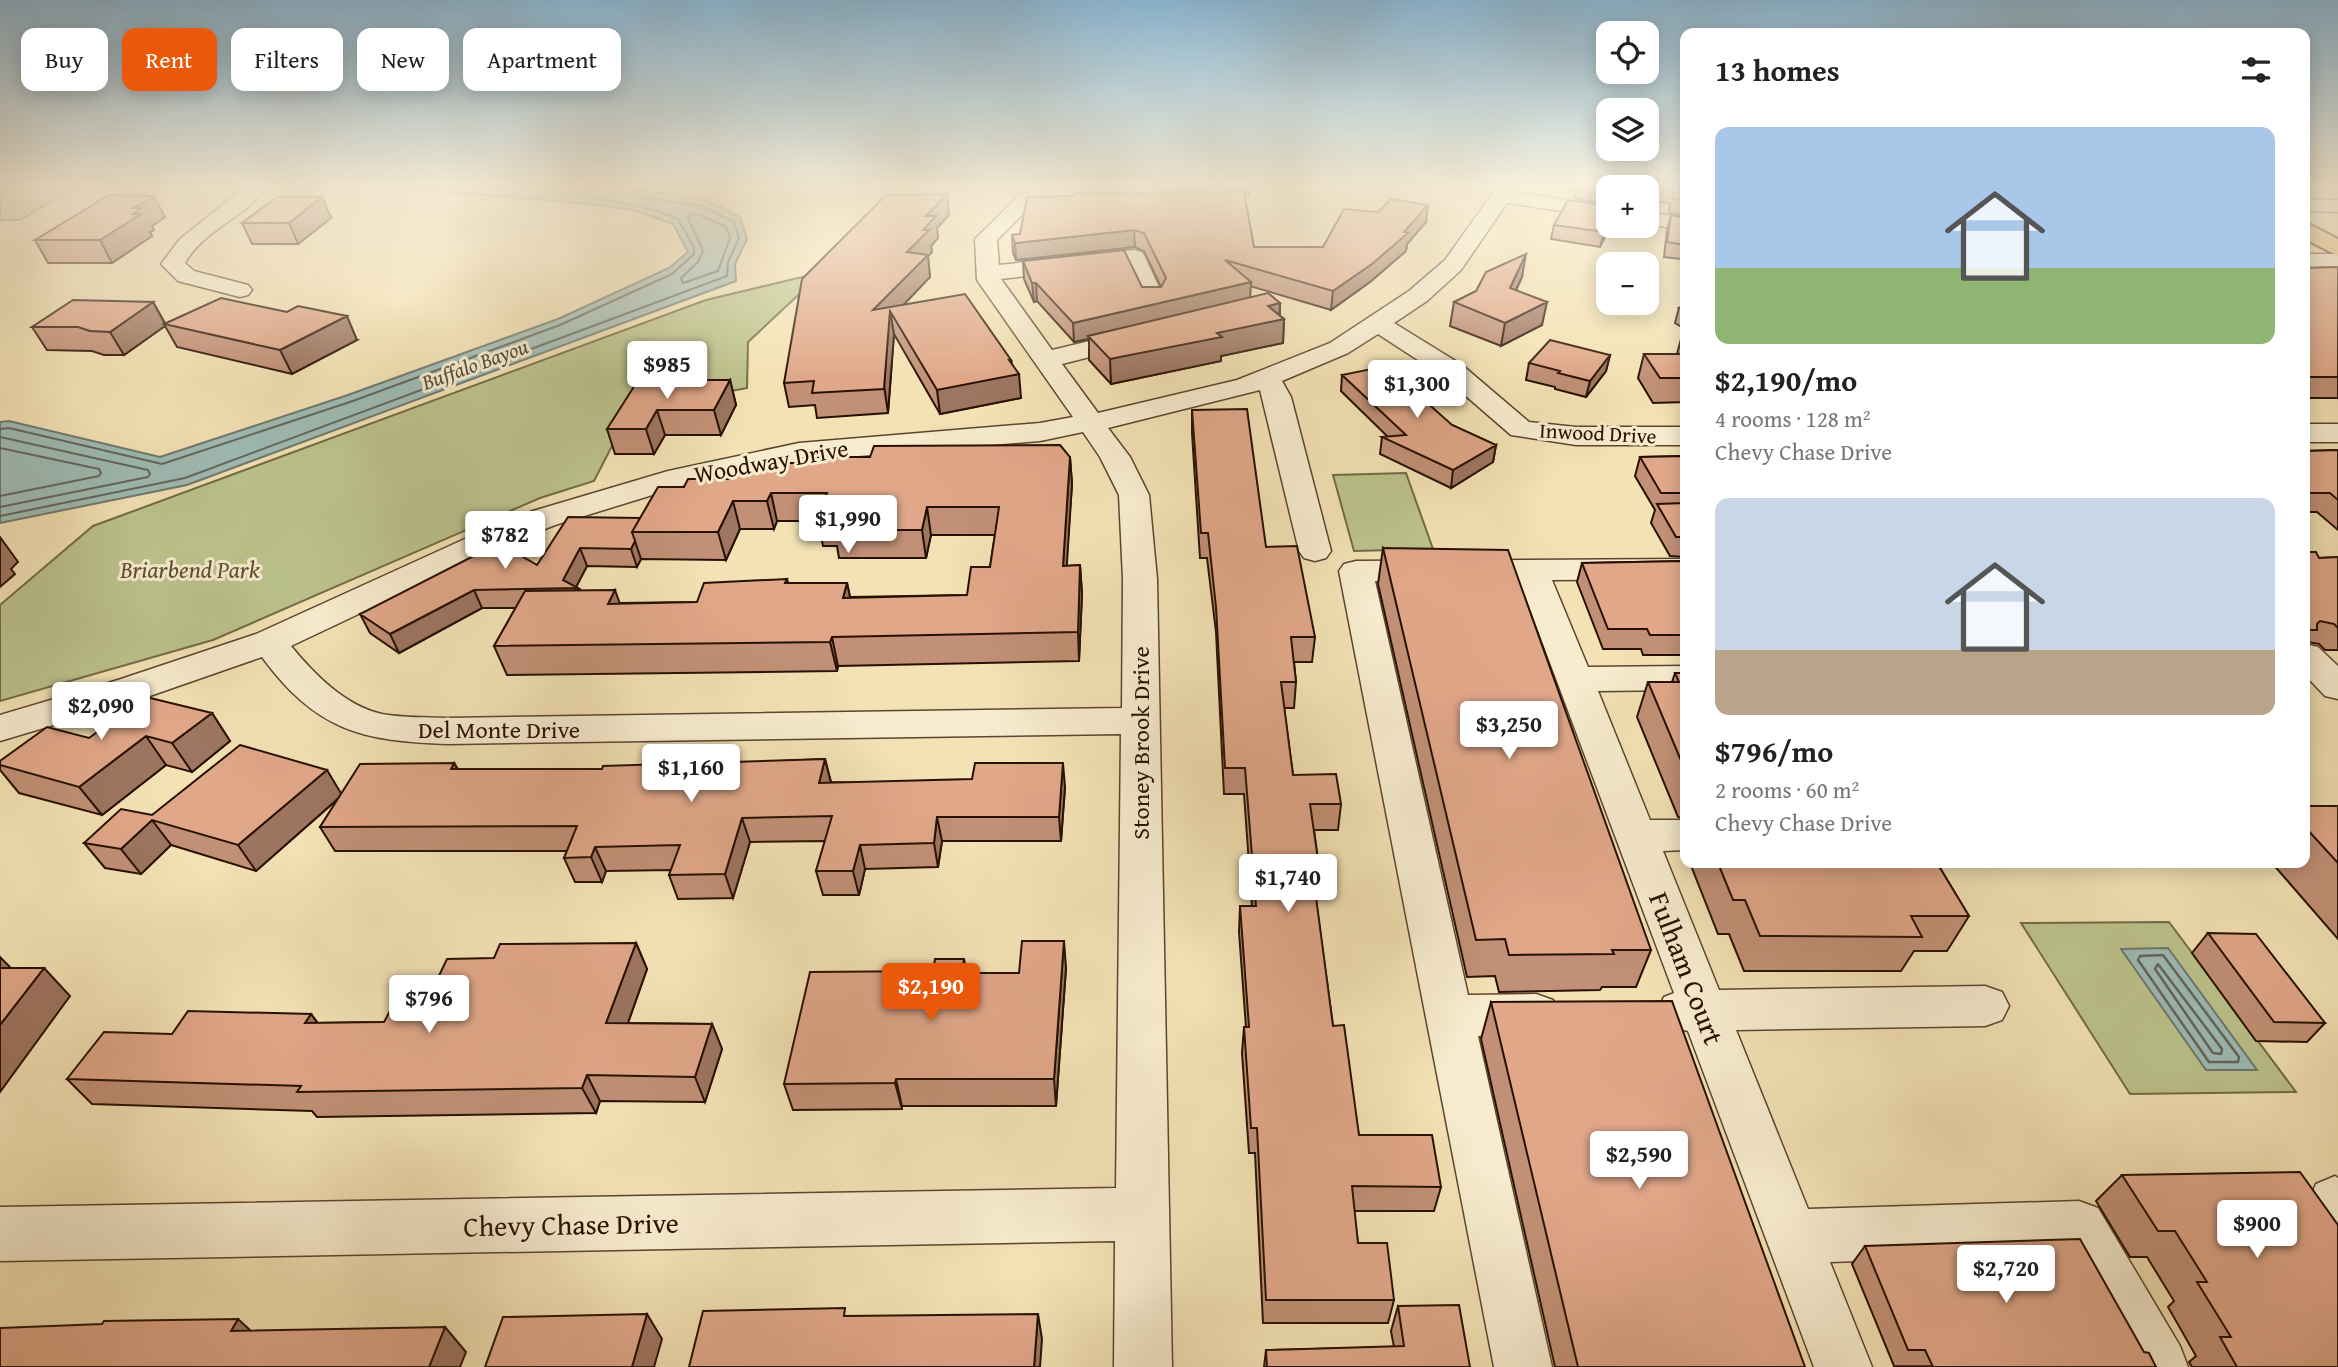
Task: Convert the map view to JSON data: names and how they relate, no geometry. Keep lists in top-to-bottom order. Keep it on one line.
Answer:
{"streets":{"street":["Inwood Drive","Woodway Drive","Del Monte Drive","Stoney Brook Drive","Fulham Court","Chevy Chase Drive"]},"crossings":[["Inwood Drive","Woodway Drive"],["Woodway Drive","Del Monte Drive"],["Woodway Drive","Stoney Brook Drive"],["Del Monte Drive","Stoney Brook Drive"],["Stoney Brook Drive","Chevy Chase Drive"]],"water":["Buffalo Bayou"],"parks":["Briarbend Park"],"page":{"map_buttons":["+","−"],"chip":["Buy","Rent","Filters","New","Apartment"],"heading":"13 homes","list":[{"name":"$2,190/mo","note":"4 rooms · 128 m² · Chevy Chase Drive"},{"name":"$796/mo","note":"2 rooms · 60 m² · Chevy Chase Drive"}],"price":["$985","$1,300","$1,990","$782","$2,090","$3,250","$1,160","$1,740","$2,190","$796","$2,590","$900","$2,720"]}}
